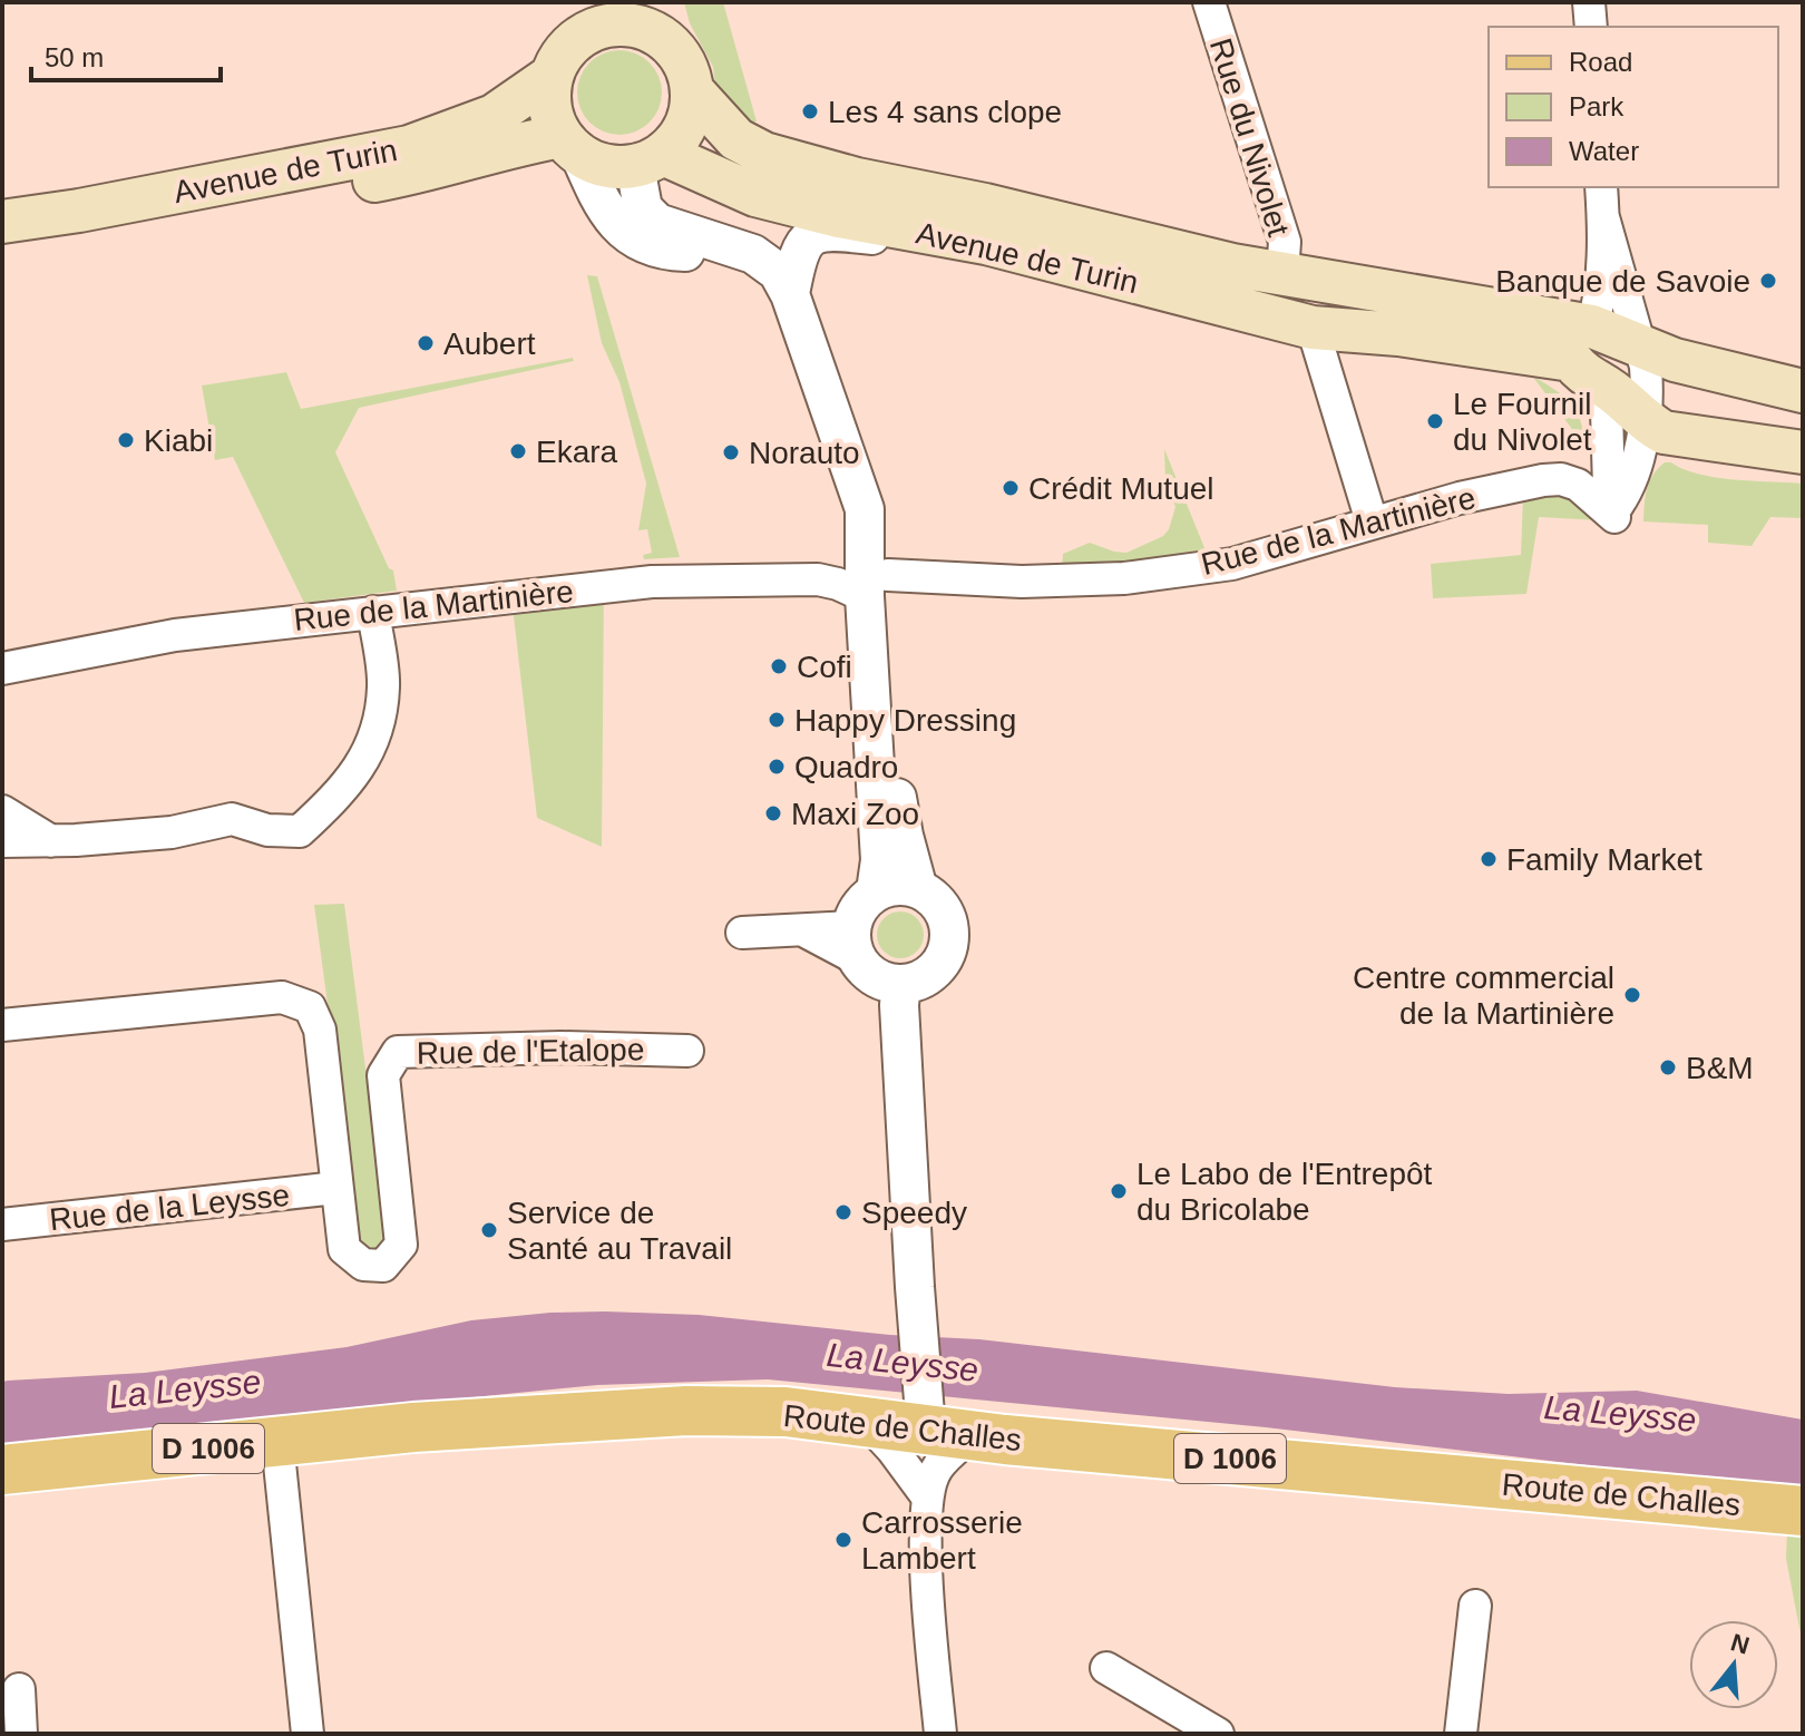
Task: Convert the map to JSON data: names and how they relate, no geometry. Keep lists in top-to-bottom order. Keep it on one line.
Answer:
{"streets":{"main road":["Avenue de Turin","Route de Challes","D 1006"],"street":["Rue du Nivolet","Rue de la Martinière","Rue de l'Etalope","Rue de la Leysse"]},"crossings":[["Rue du Nivolet","Avenue de Turin"],["Rue de l'Etalope","Rue de la Leysse"]],"water":["La Leysse"],"places":["Les 4 sans clope","Banque de Savoie","Aubert","Le Fournil du Nivolet","Kiabi","Ekara","Norauto","Crédit Mutuel","Cofi","Happy Dressing","Quadro","Maxi Zoo","Family Market","Centre commercial de la Martinière","B&M","Le Labo de l'Entrepôt du Bricolabe","Speedy","Service de Santé au Travail","Carrosserie Lambert"],"legend":["Road","Park","Water"],"scale_bar":"50 m","north":"top"}
